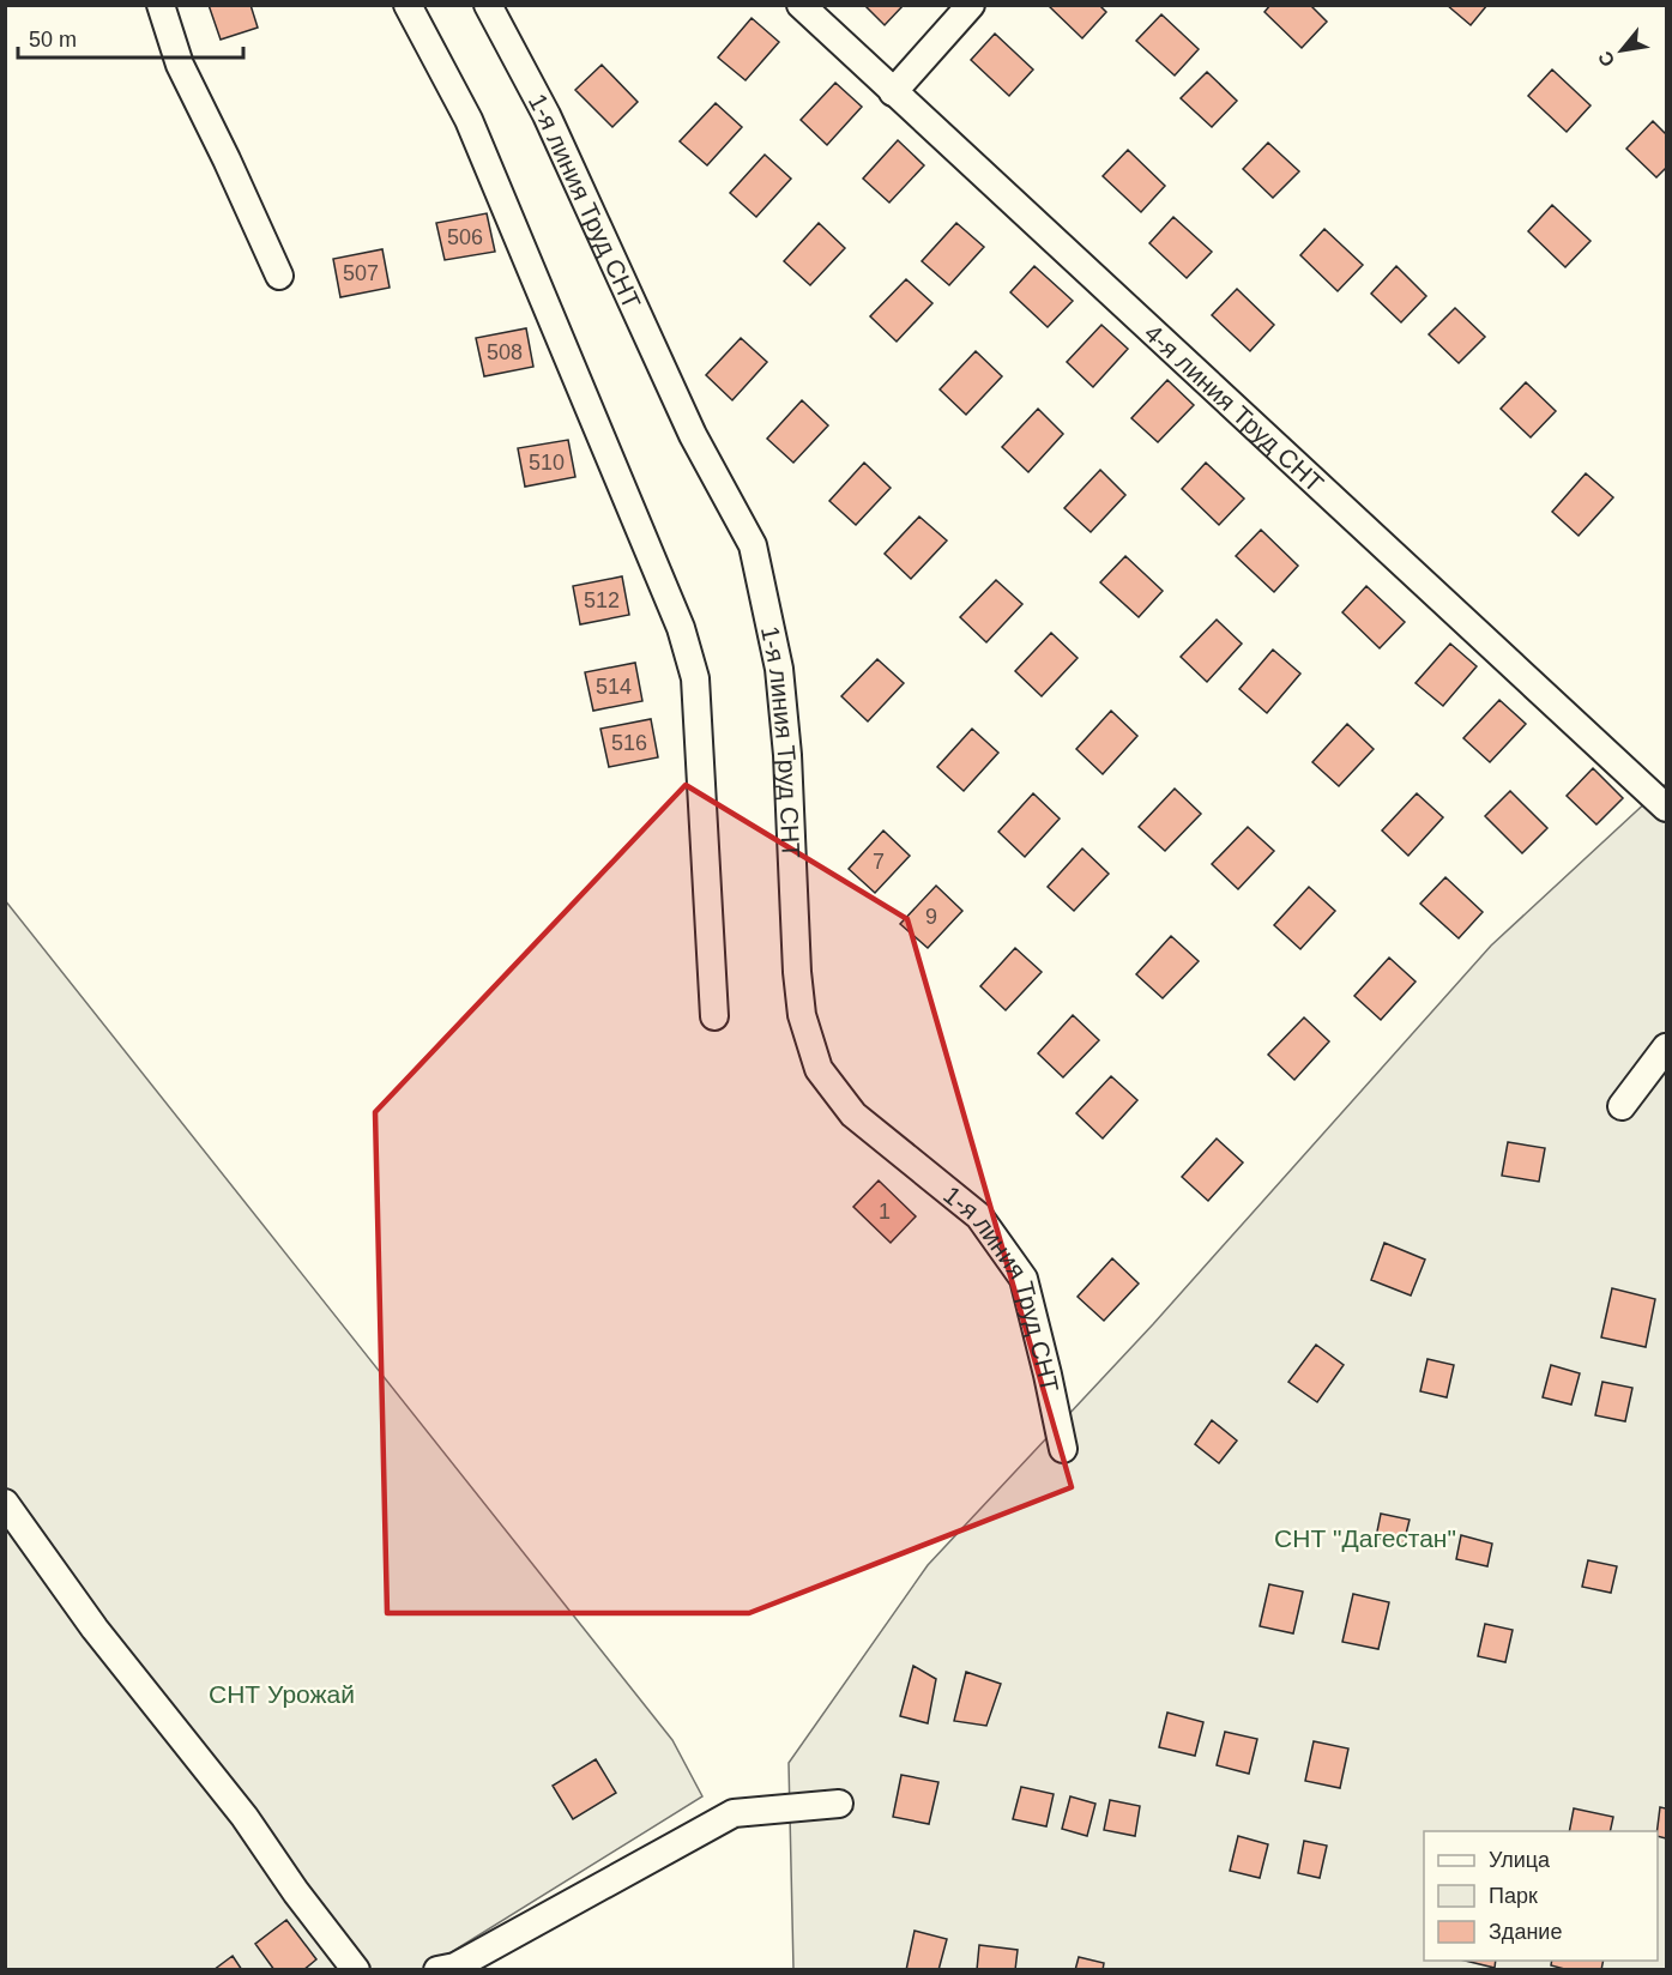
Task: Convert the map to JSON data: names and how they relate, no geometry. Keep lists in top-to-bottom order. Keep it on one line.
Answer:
{"streets":{"street":["1-я линия Труд СНТ","4-я линия Труд СНТ"]},"parks":["СНТ \"Дагестан\"","СНТ Урожай"],"house_numbers":["506","507","508","510","512","514","516","7","9","1"],"legend":["Улица","Парк","Здание"],"scale_bar":"50 m","north":"bottom left"}
